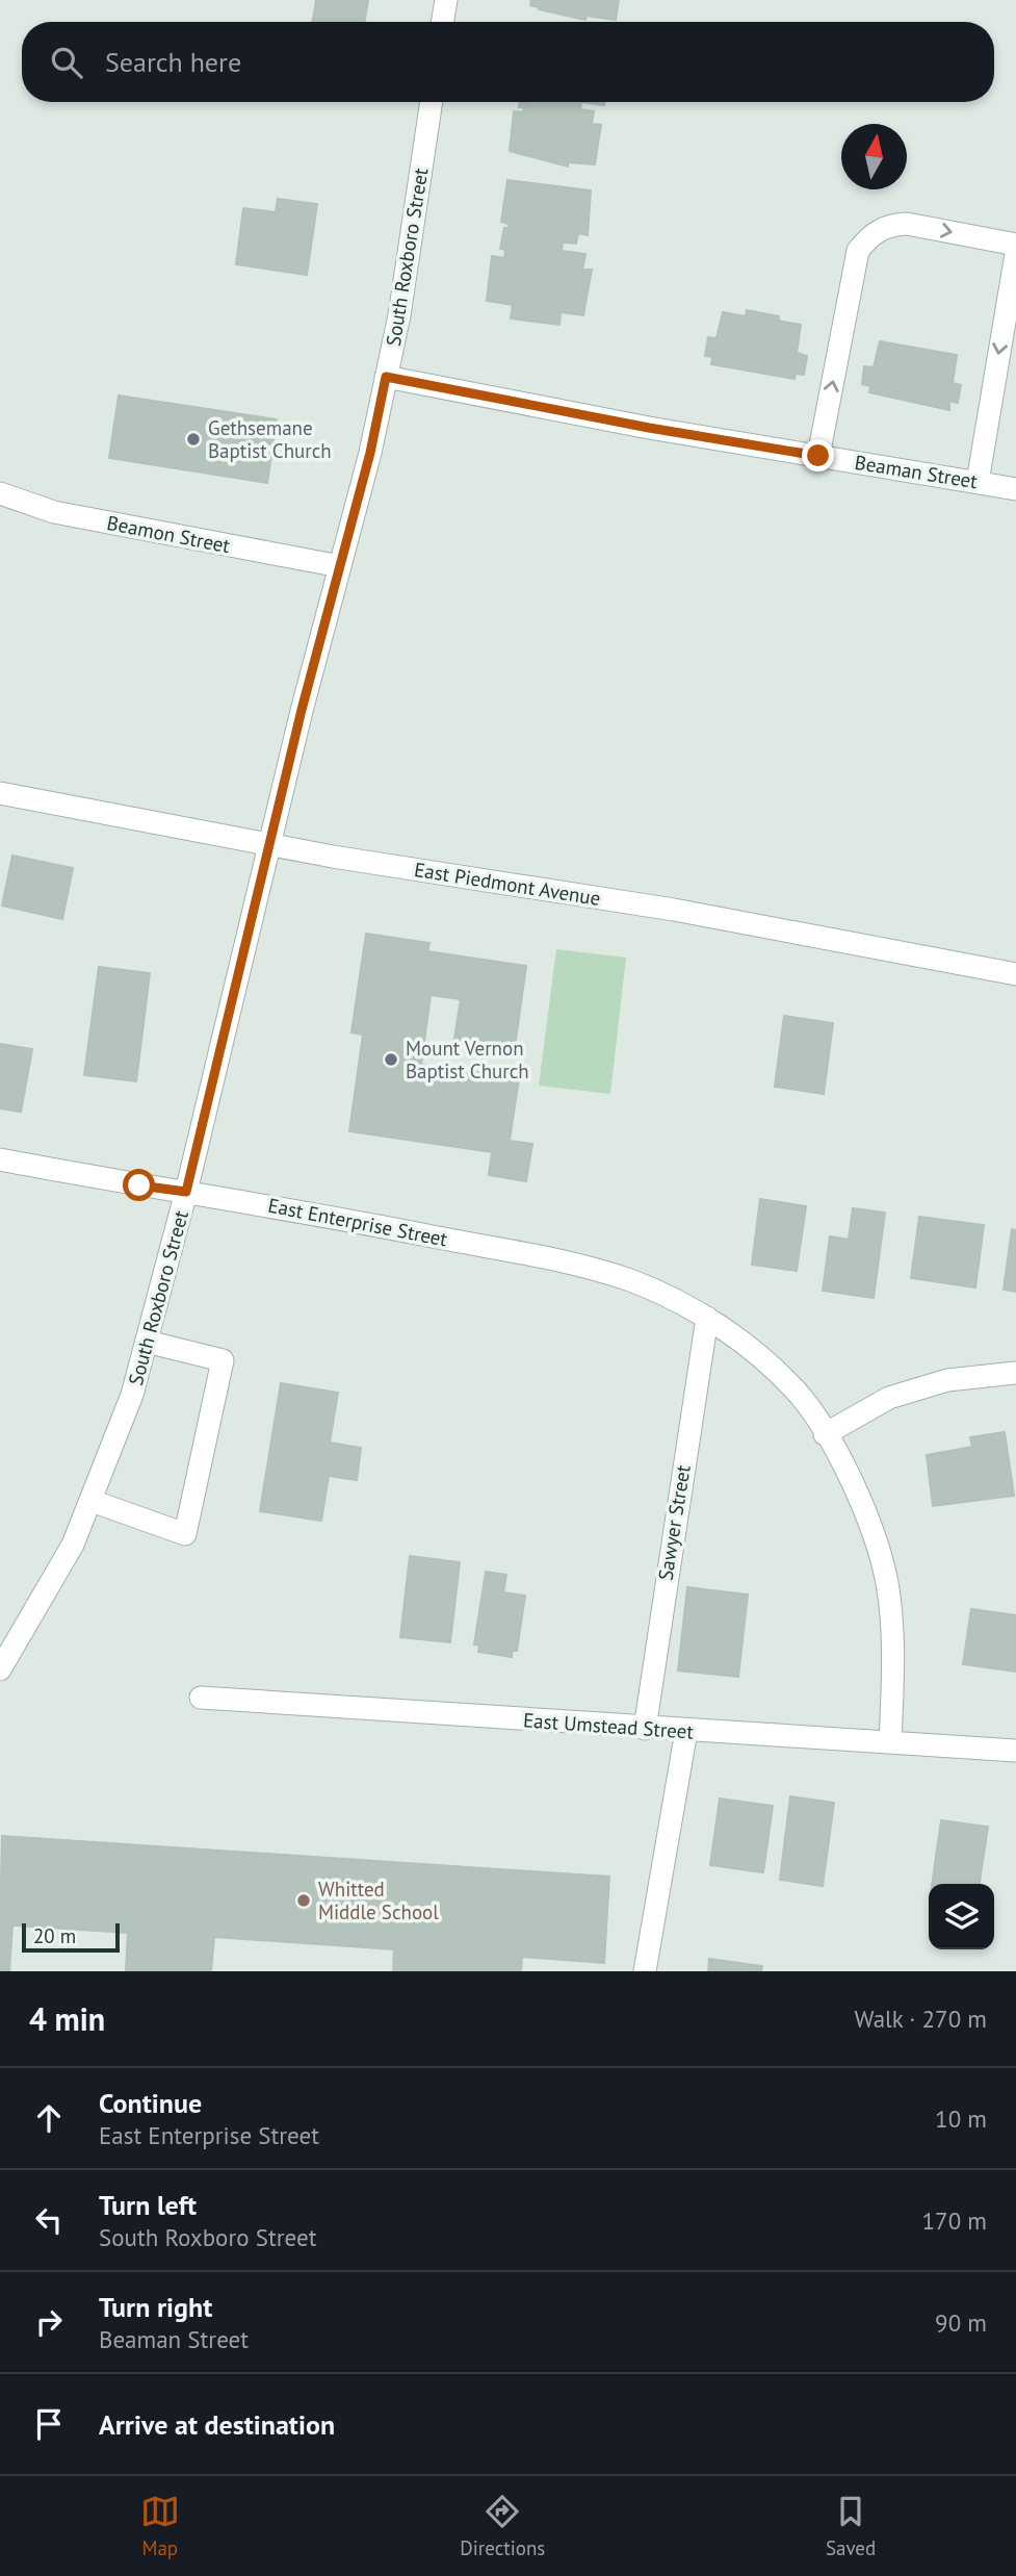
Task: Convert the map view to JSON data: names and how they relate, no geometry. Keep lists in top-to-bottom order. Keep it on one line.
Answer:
{"streets":{"street":["South Roxboro Street","Beaman Street","Beamon Street","East Piedmont Avenue","East Enterprise Street","Sawyer Street","East Umstead Street"]},"crossings":[["South Roxboro Street","Beaman Street"],["South Roxboro Street","Beamon Street"],["South Roxboro Street","East Piedmont Avenue"],["South Roxboro Street","East Enterprise Street"],["East Enterprise Street","Sawyer Street"],["East Enterprise Street","East Umstead Street"],["Sawyer Street","East Umstead Street"]],"places":["Gethsemane Baptist Church","Mount Vernon Baptist Church","Whitted Middle School"],"scale_bar":"20 m","north":"top","page":{"search":"Search here","scale":"20 m","heading":["4 min","Walk · 270 m"],"list":[["Continue","East Enterprise Street","10 m"],["Turn left","South Roxboro Street","170 m"],["Turn right","Beaman Street","90 m"],"Arrive at destination"],"nav":["Map","Directions","Saved"]}}
